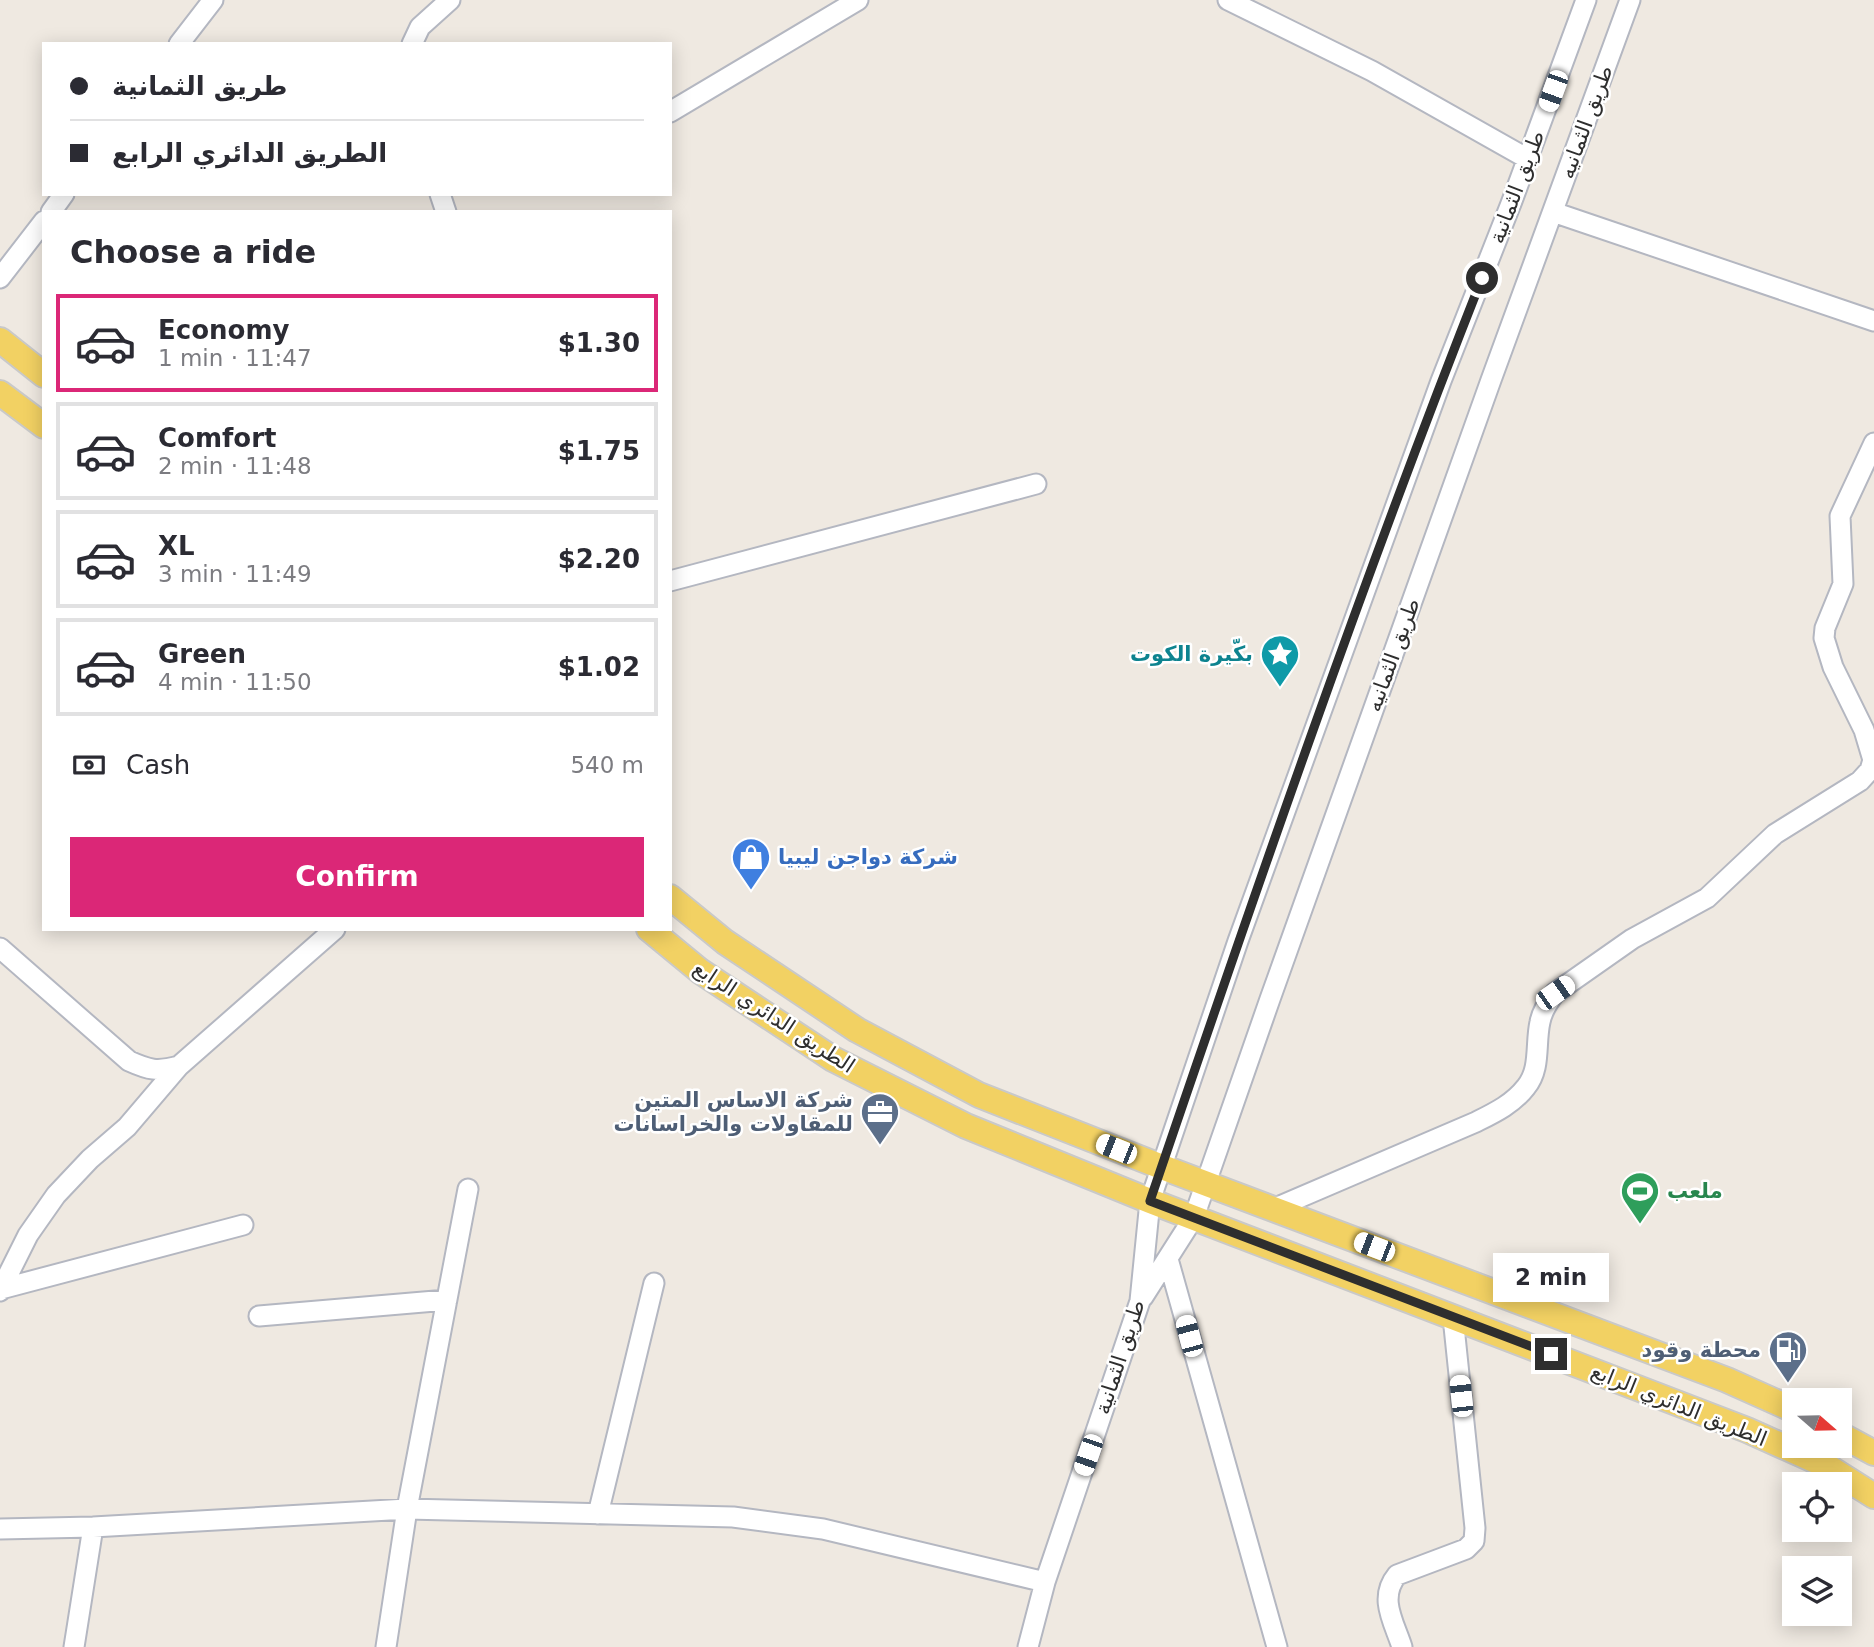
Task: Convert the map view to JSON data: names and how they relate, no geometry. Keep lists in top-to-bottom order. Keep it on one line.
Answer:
{"streets":{"main road":["الطريق الدائري الرابع"],"street":["طريق الثمانيه","طريق الثمانية"]},"crossings":[["طريق الثمانيه","طريق الثمانية"],["طريق الثمانيه","الطريق الدائري الرابع"],["طريق الثمانية","الطريق الدائري الرابع"]],"places":{"place":["بكّيرة الكوت"],"shop":["شركة دواجن ليبيا"],"office":["شركة الاساس المتين للمقاولات والخراسانات"],"sports":["ملعب"],"fuel station":["محطة وقود"]},"north":"right","page":{"banner":["طريق الثمانية","الطريق الدائري الرابع"],"heading":"Choose a ride","list":[{"name":"Economy","note":"1 min · 11:47","value":"$1.30"},{"name":"Comfort","note":"2 min · 11:48","value":"$1.75"},{"name":"XL","note":"3 min · 11:49","value":"$2.20"},{"name":"Green","note":"4 min · 11:50","value":"$1.02"}],"pay":["Cash","540 m"],"buttons":"Confirm","bubble":"2 min"}}
